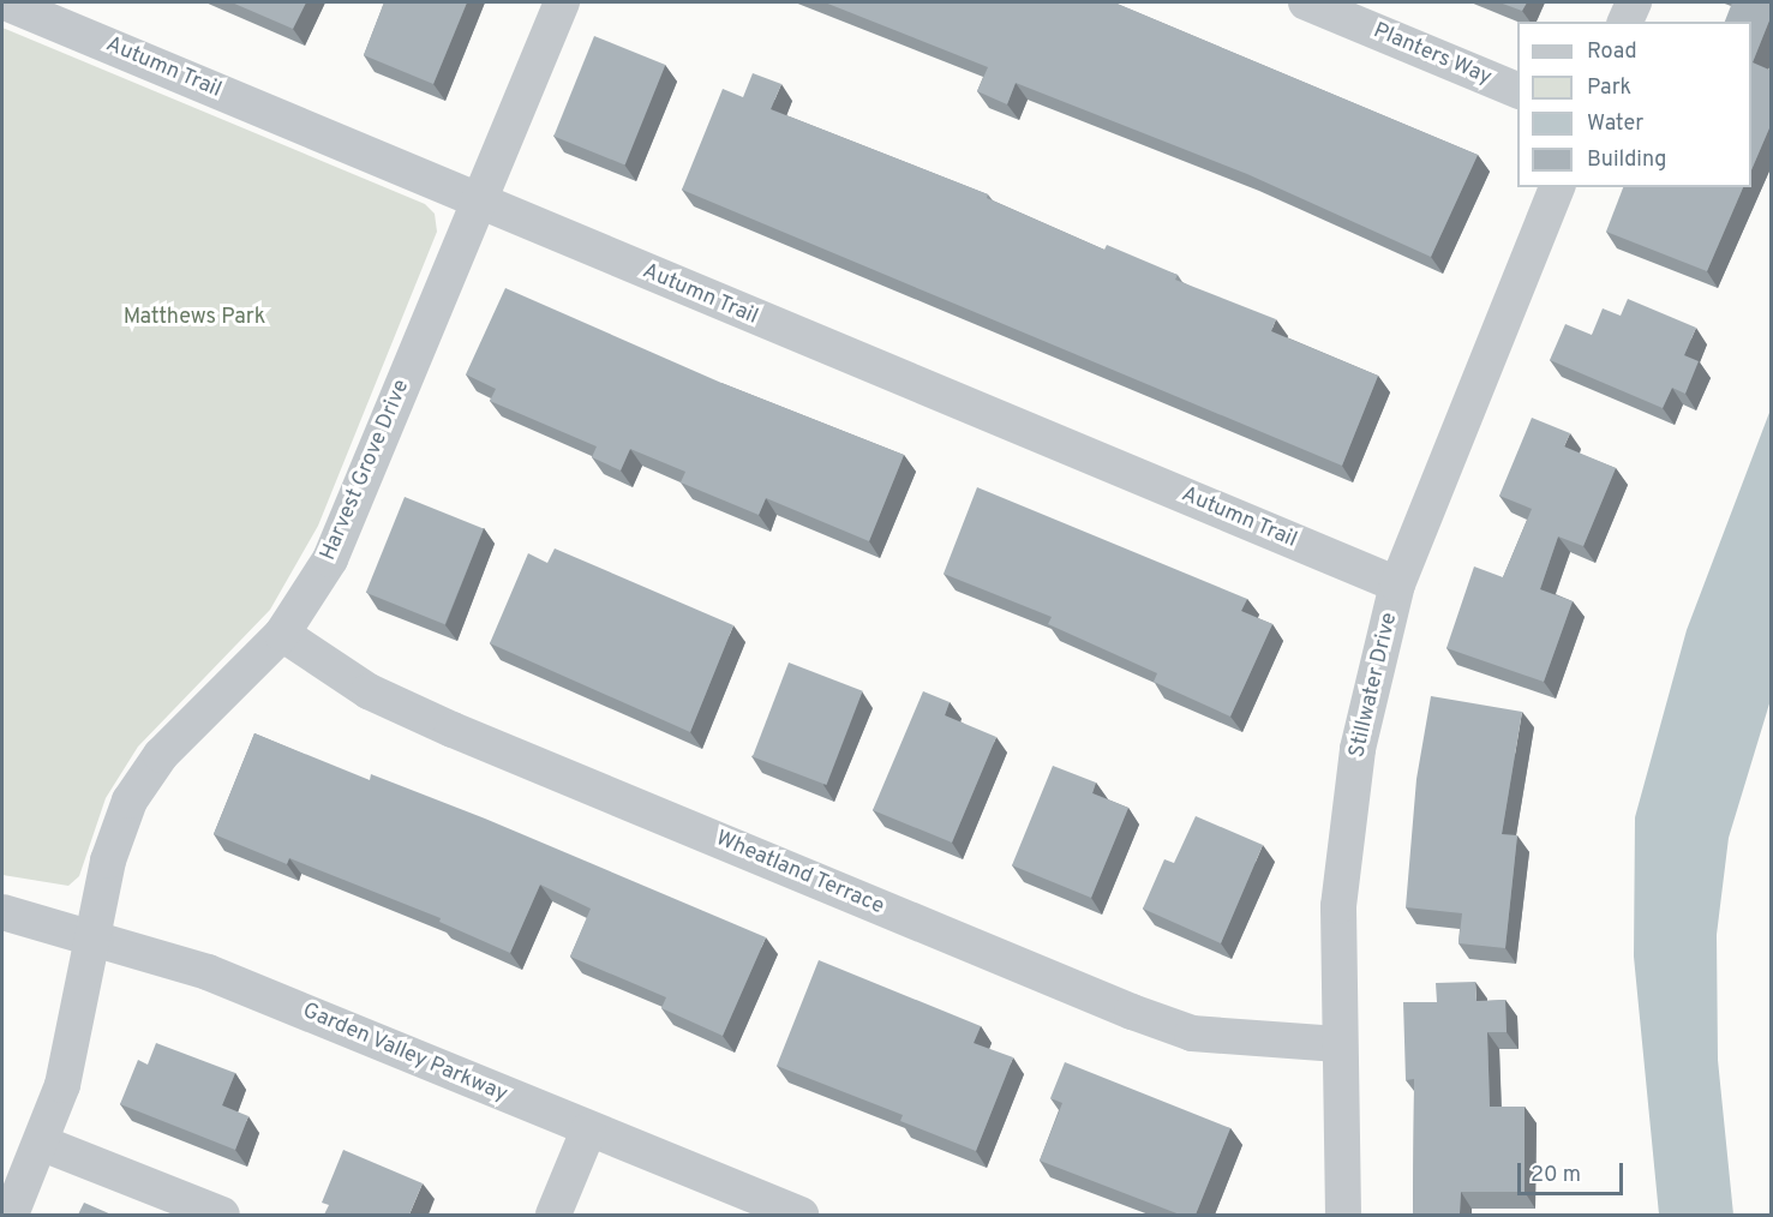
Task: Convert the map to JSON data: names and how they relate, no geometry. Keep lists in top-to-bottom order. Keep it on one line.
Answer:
{"streets":{"street":["Planters Way","Autumn Trail","Harvest Grove Drive","Stillwater Drive","Wheatland Terrace","Garden Valley Parkway"]},"crossings":[["Autumn Trail","Harvest Grove Drive"],["Autumn Trail","Stillwater Drive"],["Harvest Grove Drive","Wheatland Terrace"],["Harvest Grove Drive","Garden Valley Parkway"],["Stillwater Drive","Wheatland Terrace"]],"parks":["Matthews Park"],"legend":["Road","Park","Water","Building"],"scale_bar":"20 m"}
